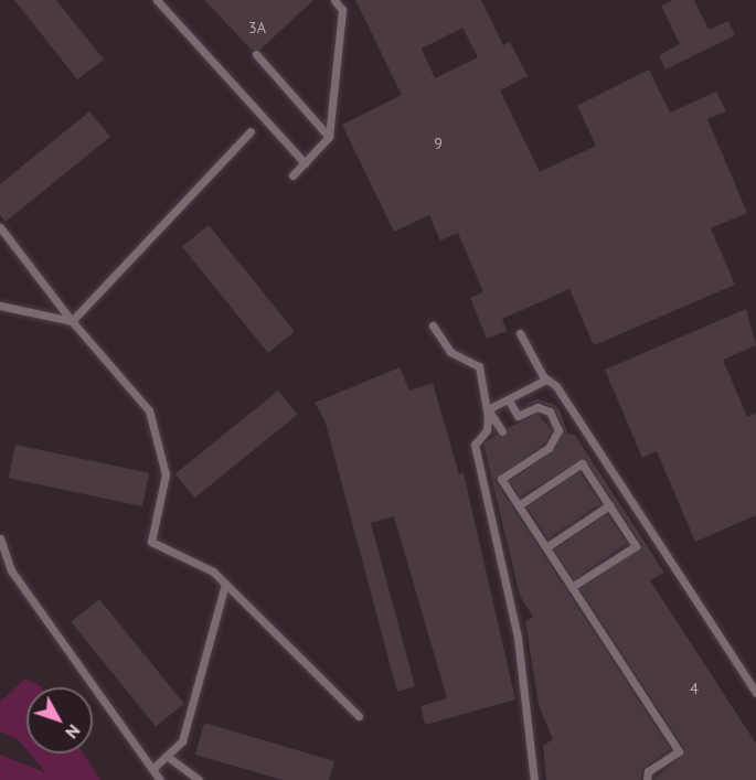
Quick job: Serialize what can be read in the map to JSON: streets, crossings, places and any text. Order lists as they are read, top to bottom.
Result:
{
  "house_numbers": ["3А", "9", "4"],
  "north": "bottom right"
}
